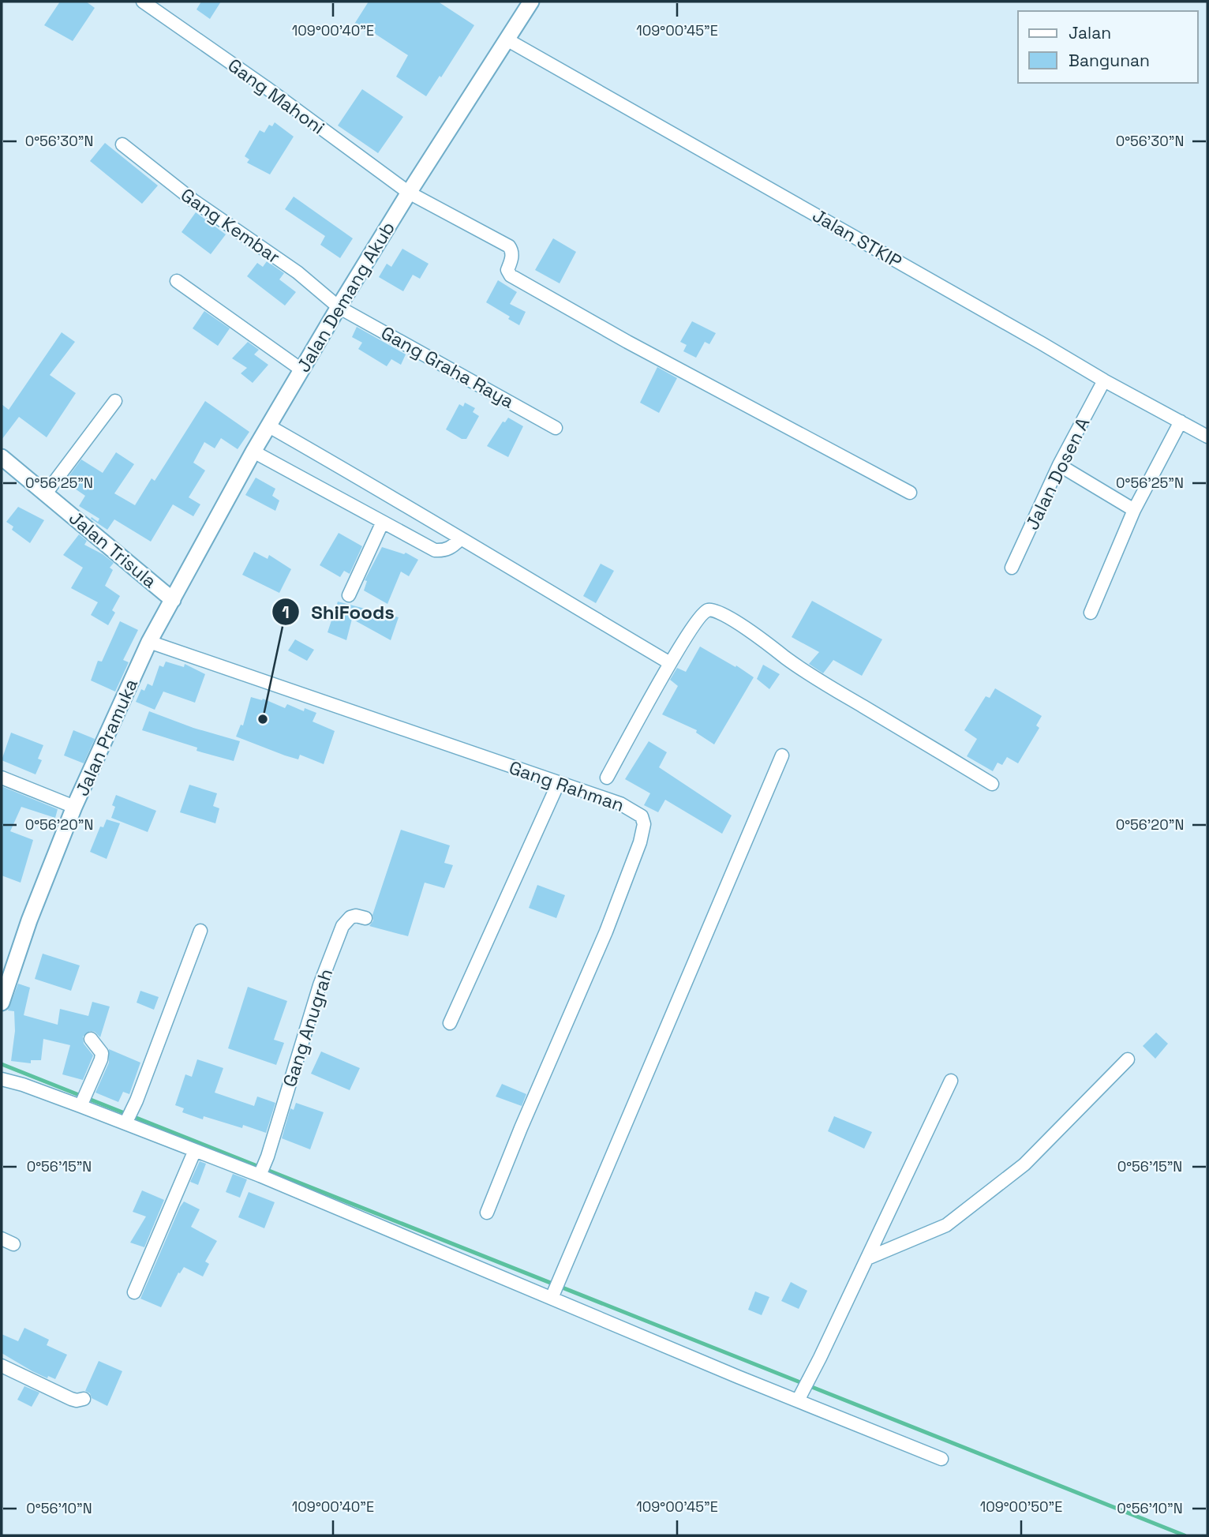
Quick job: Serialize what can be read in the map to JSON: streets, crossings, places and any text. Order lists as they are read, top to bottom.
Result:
{
  "streets": {
    "street": [
      "Gang Mahoni",
      "Gang Kembar",
      "Jalan STKIP",
      "Jalan Demang Akub",
      "Gang Graha Raya",
      "Jalan Dosen A",
      "Jalan Trisula",
      "Jalan Pramuka",
      "Gang Rahman",
      "Gang Anugrah"
    ]
  },
  "crossings": [
    ["Gang Mahoni", "Jalan Demang Akub"],
    ["Gang Kembar", "Jalan Demang Akub"],
    ["Gang Kembar", "Gang Graha Raya"],
    ["Jalan STKIP", "Jalan Demang Akub"],
    ["Jalan STKIP", "Jalan Dosen A"],
    ["Jalan Demang Akub", "Gang Graha Raya"],
    ["Jalan Demang Akub", "Jalan Trisula"],
    ["Jalan Demang Akub", "Jalan Pramuka"],
    ["Jalan Trisula", "Jalan Pramuka"],
    ["Jalan Pramuka", "Gang Rahman"]
  ],
  "places": ["ShiFoods"],
  "legend": ["Jalan", "Bangunan"],
  "coordinates": [
    "109°00'40\"E",
    "109°00'45\"E",
    "0°56'30\"N",
    "0°56'25\"N",
    "0°56'20\"N",
    "0°56'15\"N",
    "109°00'50\"E",
    "0°56'10\"N"
  ]
}
